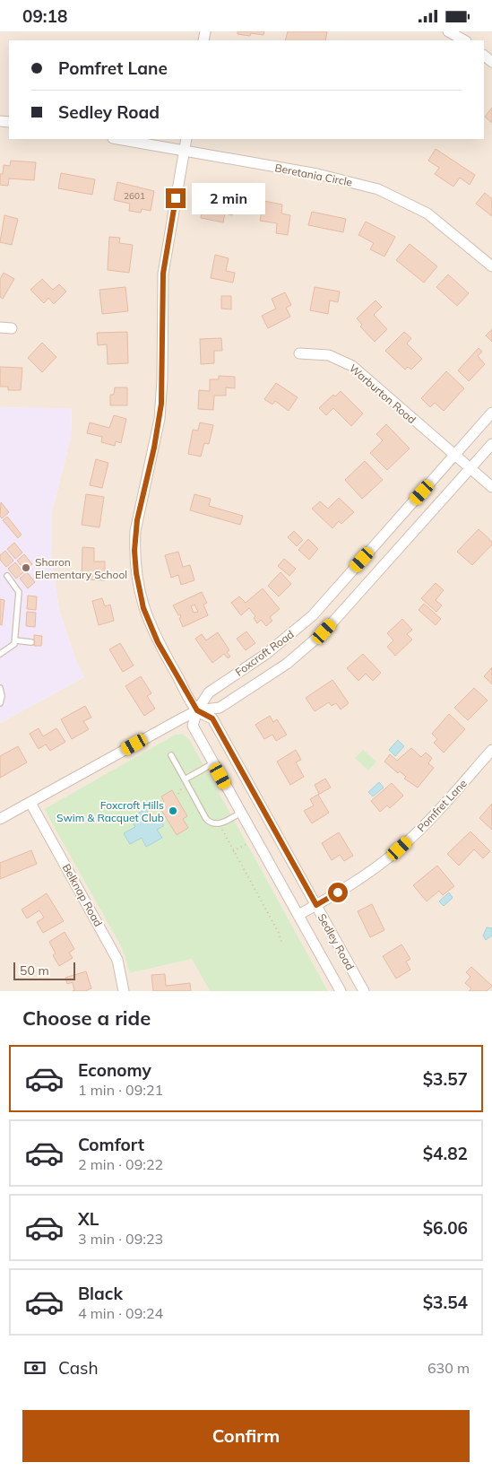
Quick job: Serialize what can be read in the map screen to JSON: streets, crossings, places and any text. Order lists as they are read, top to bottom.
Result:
{
  "streets": {
    "street": [
      "Beretania Circle",
      "Warburton Road",
      "Foxcroft Road",
      "Pomfret Lane",
      "Belknap Road",
      "Sedley Road"
    ]
  },
  "crossings": [
    ["Beretania Circle", "Sedley Road"],
    ["Warburton Road", "Foxcroft Road"],
    ["Foxcroft Road", "Belknap Road"],
    ["Foxcroft Road", "Sedley Road"],
    ["Pomfret Lane", "Sedley Road"]
  ],
  "places": ["Sharon Elementary School", "Foxcroft Hills Swim & Racquet Club"],
  "house_numbers": ["2601"],
  "scale_bar": "50 m",
  "page": {
    "status": "09:18",
    "banner": ["Pomfret Lane", "Sedley Road"],
    "bubble": "2 min",
    "scale": "50 m",
    "heading": "Choose a ride",
    "list": [
      {
        "name": "Economy",
        "note": "1 min · 09:21",
        "value": "$3.57"
      },
      {
        "name": "Comfort",
        "note": "2 min · 09:22",
        "value": "$4.82"
      },
      {
        "name": "XL",
        "note": "3 min · 09:23",
        "value": "$6.06"
      },
      {
        "name": "Black",
        "note": "4 min · 09:24",
        "value": "$3.54"
      }
    ],
    "pay": ["Cash", "630 m"],
    "buttons": "Confirm"
  }
}
